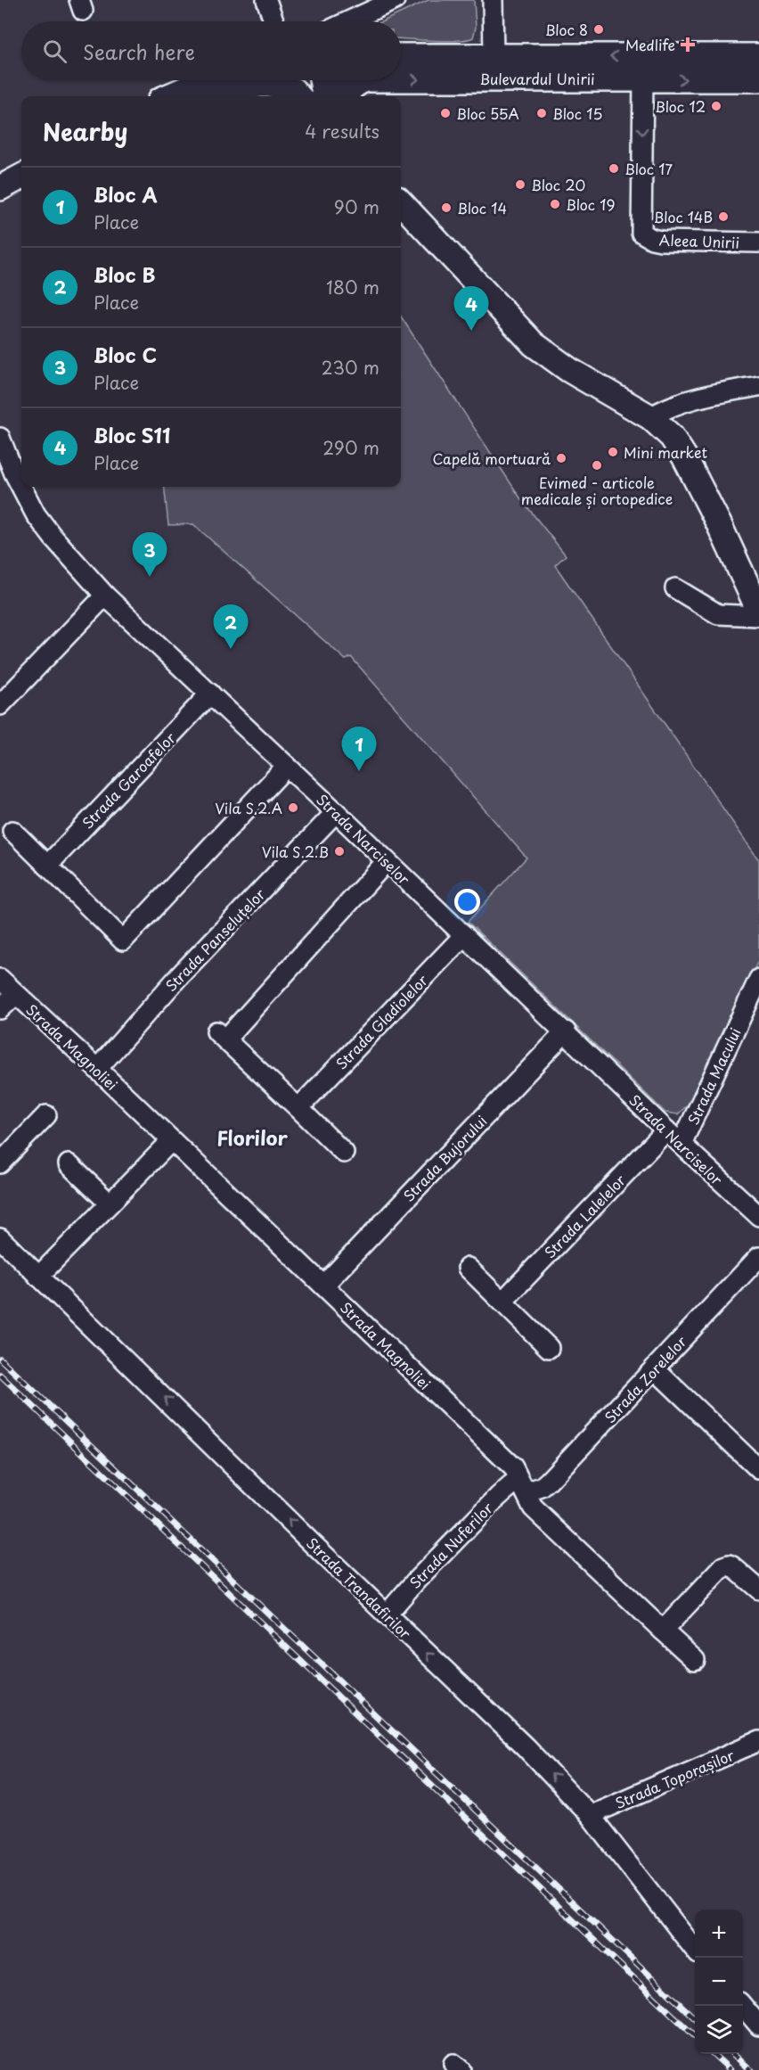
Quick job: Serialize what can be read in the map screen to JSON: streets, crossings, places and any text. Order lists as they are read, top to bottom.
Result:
{
  "streets": {
    "main road": ["Bulevardul Unirii"],
    "street": [
      "Aleea Unirii",
      "Strada Garoafelor",
      "Strada Narciselor",
      "Strada Panseluțelor",
      "Strada Gladiolelor",
      "Strada Magnoliei",
      "Strada Macului",
      "Strada Bujorului",
      "Strada Lalelelor",
      "Strada Zorelelor",
      "Strada Nuferilor",
      "Strada Trandafirilor",
      "Strada Toporașilor"
    ]
  },
  "crossings": [
    ["Bulevardul Unirii", "Aleea Unirii"],
    ["Strada Garoafelor", "Strada Narciselor"],
    ["Strada Narciselor", "Strada Panseluțelor"],
    ["Strada Narciselor", "Strada Gladiolelor"],
    ["Strada Narciselor", "Strada Macului"],
    ["Strada Narciselor", "Strada Bujorului"],
    ["Strada Narciselor", "Strada Lalelelor"],
    ["Strada Panseluțelor", "Strada Magnoliei"],
    ["Strada Magnoliei", "Strada Bujorului"],
    ["Strada Magnoliei", "Strada Zorelelor"],
    ["Strada Magnoliei", "Strada Nuferilor"],
    ["Strada Zorelelor", "Strada Nuferilor"],
    ["Strada Nuferilor", "Strada Trandafirilor"],
    ["Strada Trandafirilor", "Strada Toporașilor"]
  ],
  "one_way": ["Strada Trandafirilor"],
  "districts": ["Florilor"],
  "places": {
    "other": [
      "Bloc 8",
      "Bloc 12",
      "Bloc 55A",
      "Bloc 15",
      "Bloc 17",
      "Bloc 20",
      "Bloc 19",
      "Bloc 14",
      "Bloc 14B",
      "Mini market",
      "Capelă mortuară",
      "Evimed - articole medicale și ortopedice",
      "Vila S.2.A",
      "Vila S.2.B"
    ],
    "health": ["Medlife"]
  },
  "page": {
    "search": "Search here",
    "heading": ["Nearby", "4 results"],
    "list": [
      {
        "mark": "1",
        "name": "Bloc A",
        "note": "Place",
        "value": "90 m"
      },
      {
        "mark": "2",
        "name": "Bloc B",
        "note": "Place",
        "value": "180 m"
      },
      {
        "mark": "3",
        "name": "Bloc C",
        "note": "Place",
        "value": "230 m"
      },
      {
        "mark": "4",
        "name": "Bloc S11",
        "note": "Place",
        "value": "290 m"
      }
    ],
    "pins": [
      "4",
      "3",
      "2",
      "1"
    ],
    "map_buttons": ["+", "−"]
  }
}
